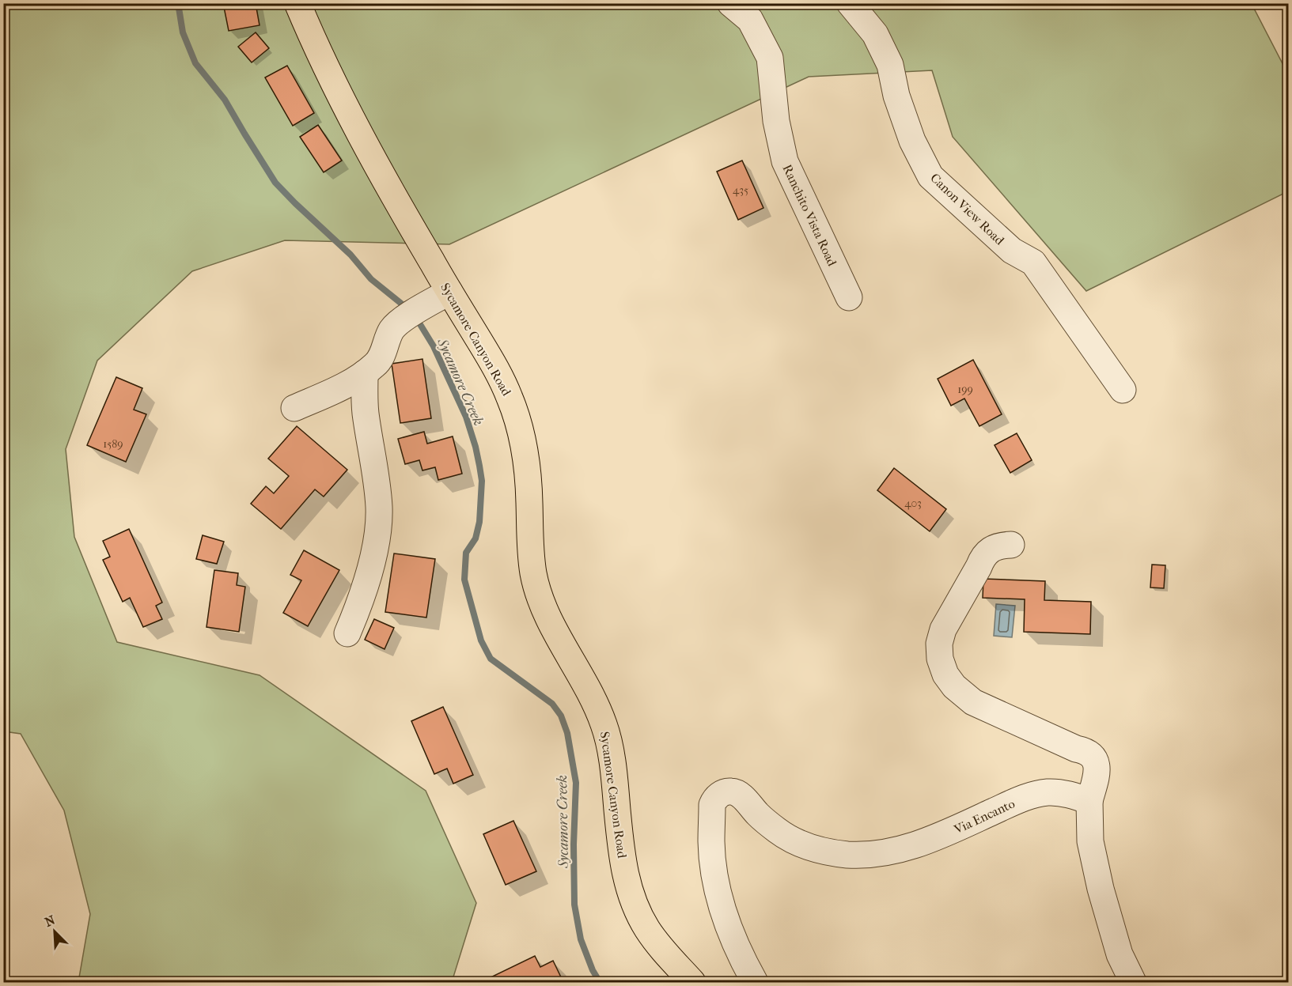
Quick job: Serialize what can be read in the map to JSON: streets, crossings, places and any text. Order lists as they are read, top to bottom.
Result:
{
  "streets": {
    "main road": ["Sycamore Canyon Road"],
    "street": ["Canon View Road", "Ranchito Vista Road", "Via Encanto"]
  },
  "water": ["Sycamore Creek"],
  "house_numbers": [
    "435",
    "199",
    "1589",
    "403"
  ],
  "north": "top left"
}
